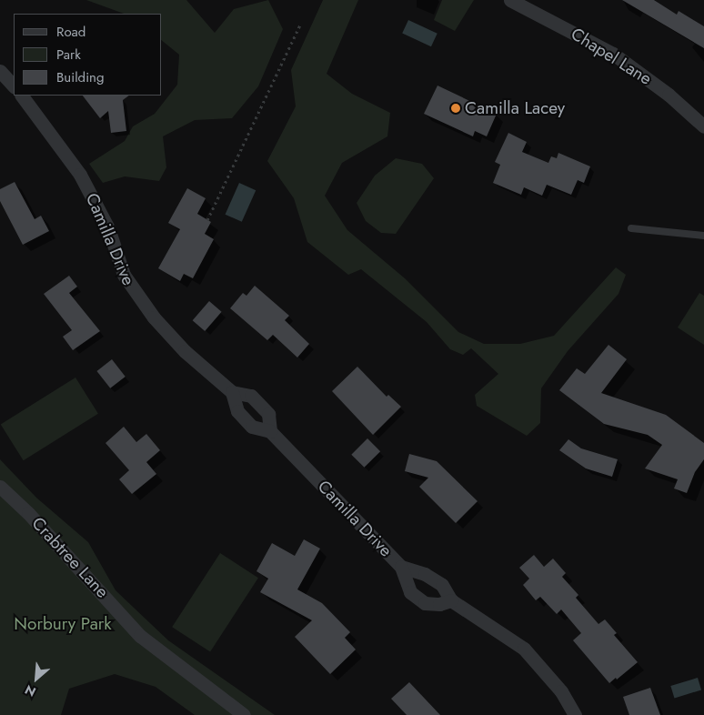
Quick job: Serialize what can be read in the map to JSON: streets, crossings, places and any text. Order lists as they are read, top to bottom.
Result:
{
  "streets": {
    "street": ["Chapel Lane", "Camilla Drive", "Crabtree Lane"]
  },
  "parks": ["Norbury Park"],
  "places": ["Camilla Lacey"],
  "legend": ["Road", "Park", "Building"],
  "north": "bottom left"
}
